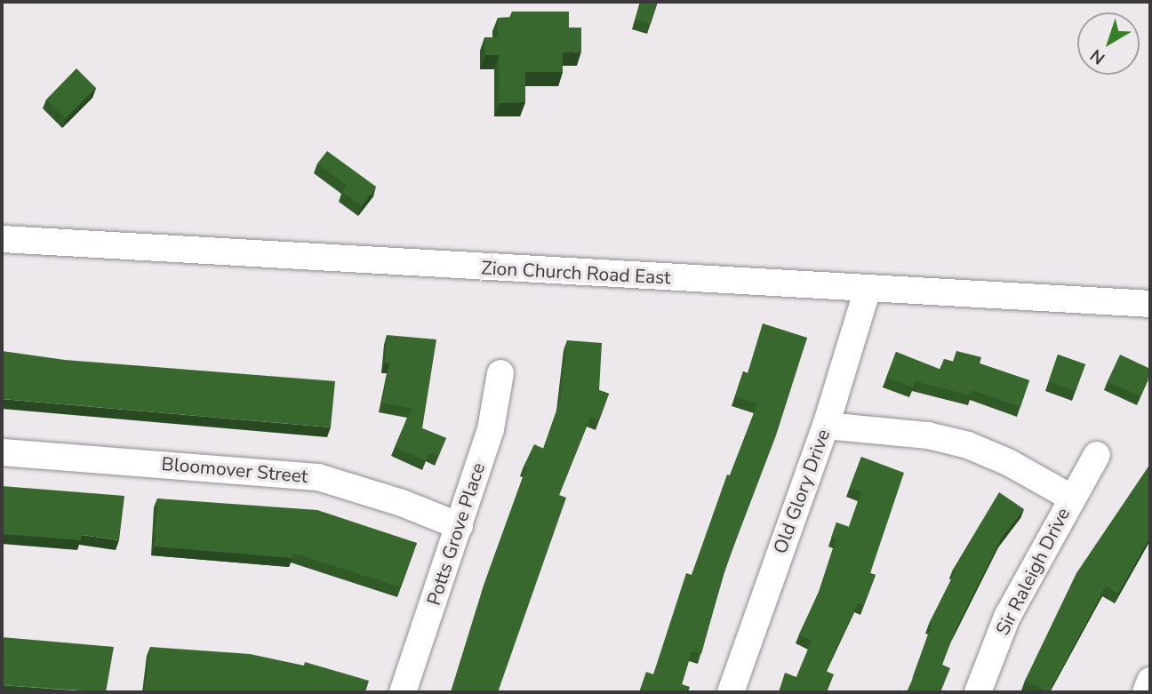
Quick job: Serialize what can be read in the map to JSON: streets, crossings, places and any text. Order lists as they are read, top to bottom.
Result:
{
  "streets": {
    "street": [
      "Zion Church Road East",
      "Bloomover Street",
      "Old Glory Drive",
      "Potts Grove Place",
      "Sir Raleigh Drive"
    ]
  },
  "crossings": [
    ["Zion Church Road East", "Old Glory Drive"],
    ["Bloomover Street", "Potts Grove Place"]
  ],
  "north": "bottom left"
}
